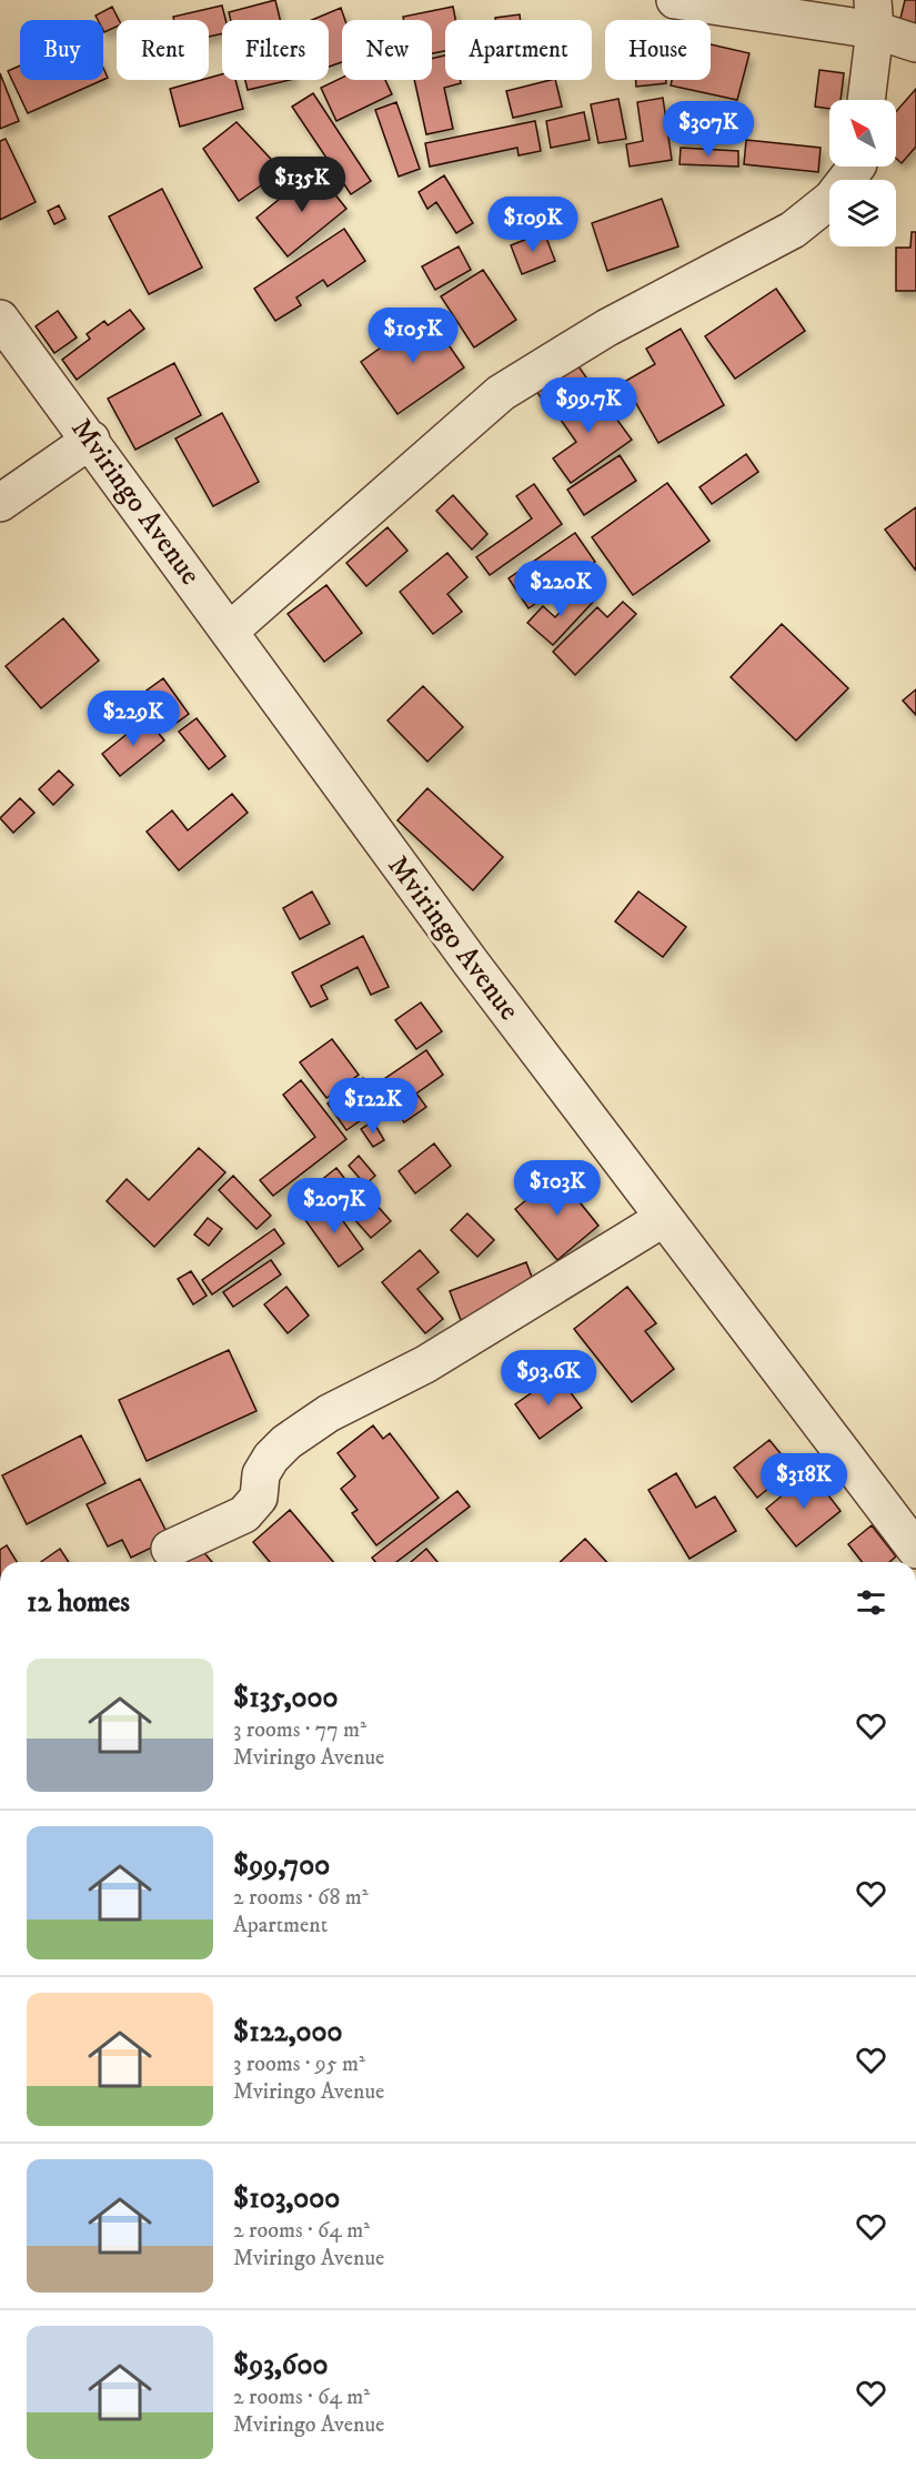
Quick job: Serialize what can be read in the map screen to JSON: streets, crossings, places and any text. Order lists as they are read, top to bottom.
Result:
{
  "streets": {
    "street": ["Mviringo Avenue"]
  },
  "north": "top left",
  "page": {
    "chip": [
      "Buy",
      "Rent",
      "Filters",
      "New",
      "Apartment",
      "House"
    ],
    "price": [
      "$307K",
      "$135K",
      "$109K",
      "$105K",
      "$99.7K",
      "$220K",
      "$229K",
      "$122K",
      "$103K",
      "$207K",
      "$93.6K",
      "$318K"
    ],
    "heading": "12 homes",
    "list": [
      {
        "name": "$135,000",
        "note": "3 rooms · 77 m² · Mviringo Avenue"
      },
      {
        "name": "$99,700",
        "note": "2 rooms · 68 m² · Apartment"
      },
      {
        "name": "$122,000",
        "note": "3 rooms · 95 m² · Mviringo Avenue"
      },
      {
        "name": "$103,000",
        "note": "2 rooms · 64 m² · Mviringo Avenue"
      },
      {
        "name": "$93,600",
        "note": "2 rooms · 64 m² · Mviringo Avenue"
      }
    ]
  }
}
